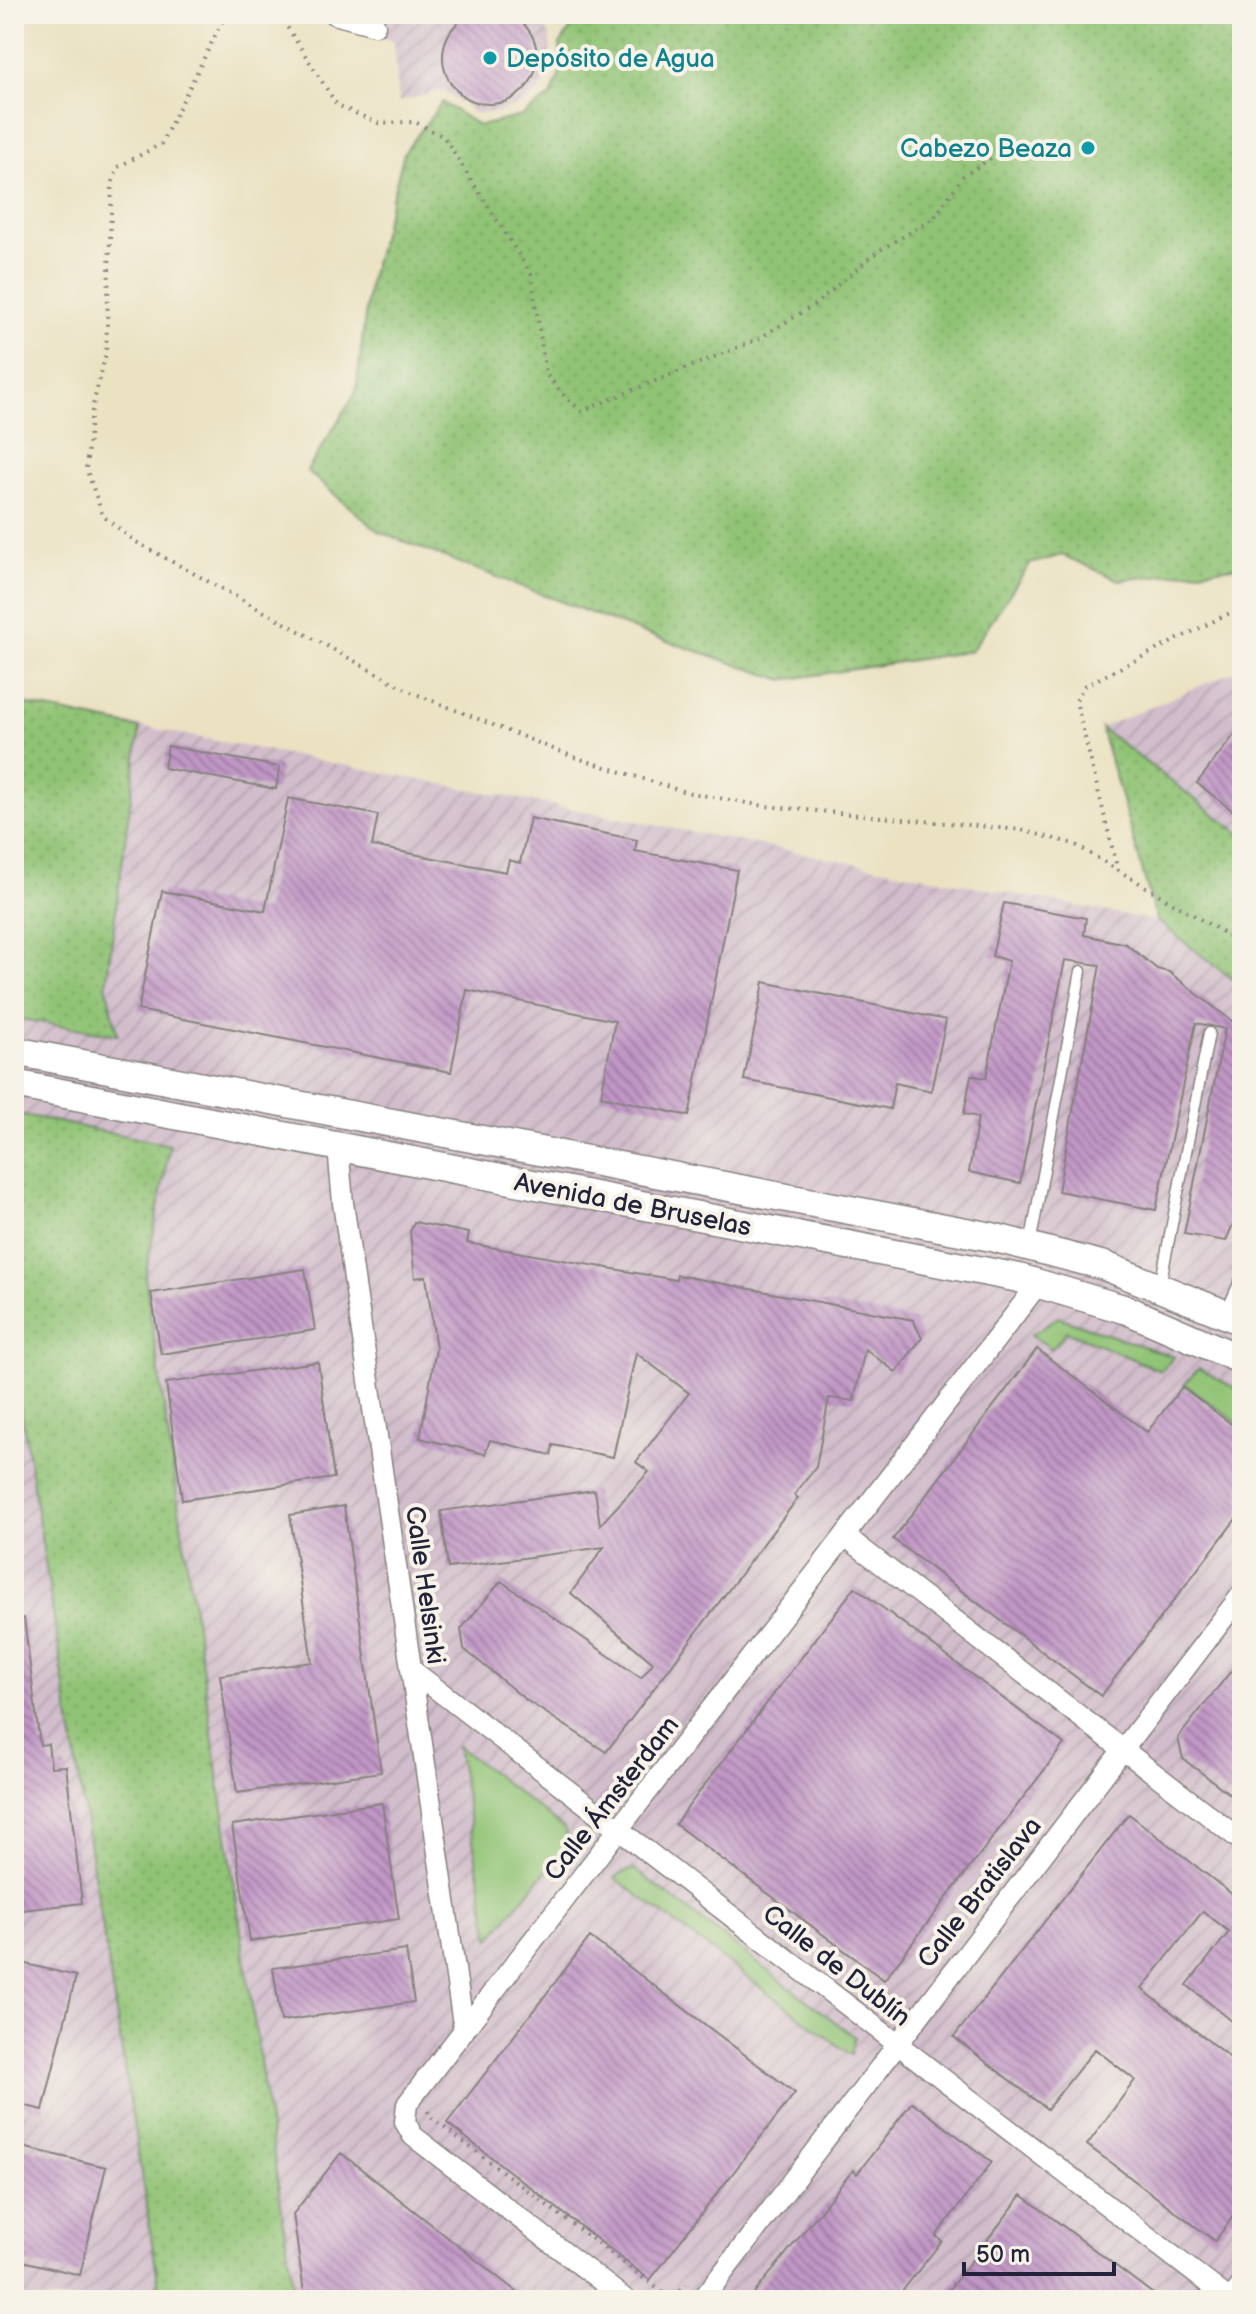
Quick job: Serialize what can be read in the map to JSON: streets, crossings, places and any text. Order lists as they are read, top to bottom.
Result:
{
  "streets": {
    "main road": ["Avenida de Bruselas"],
    "street": [
      "Calle Helsinki",
      "Calle Ámsterdam",
      "Calle Bratislava",
      "Calle de Dublín"
    ]
  },
  "crossings": [
    ["Avenida de Bruselas", "Calle Helsinki"],
    ["Avenida de Bruselas", "Calle Ámsterdam"],
    ["Calle Helsinki", "Calle Ámsterdam"],
    ["Calle Helsinki", "Calle de Dublín"],
    ["Calle Ámsterdam", "Calle de Dublín"],
    ["Calle Bratislava", "Calle de Dublín"]
  ],
  "places": ["Depósito de Agua", "Cabezo Beaza"],
  "scale_bar": "50 m"
}
